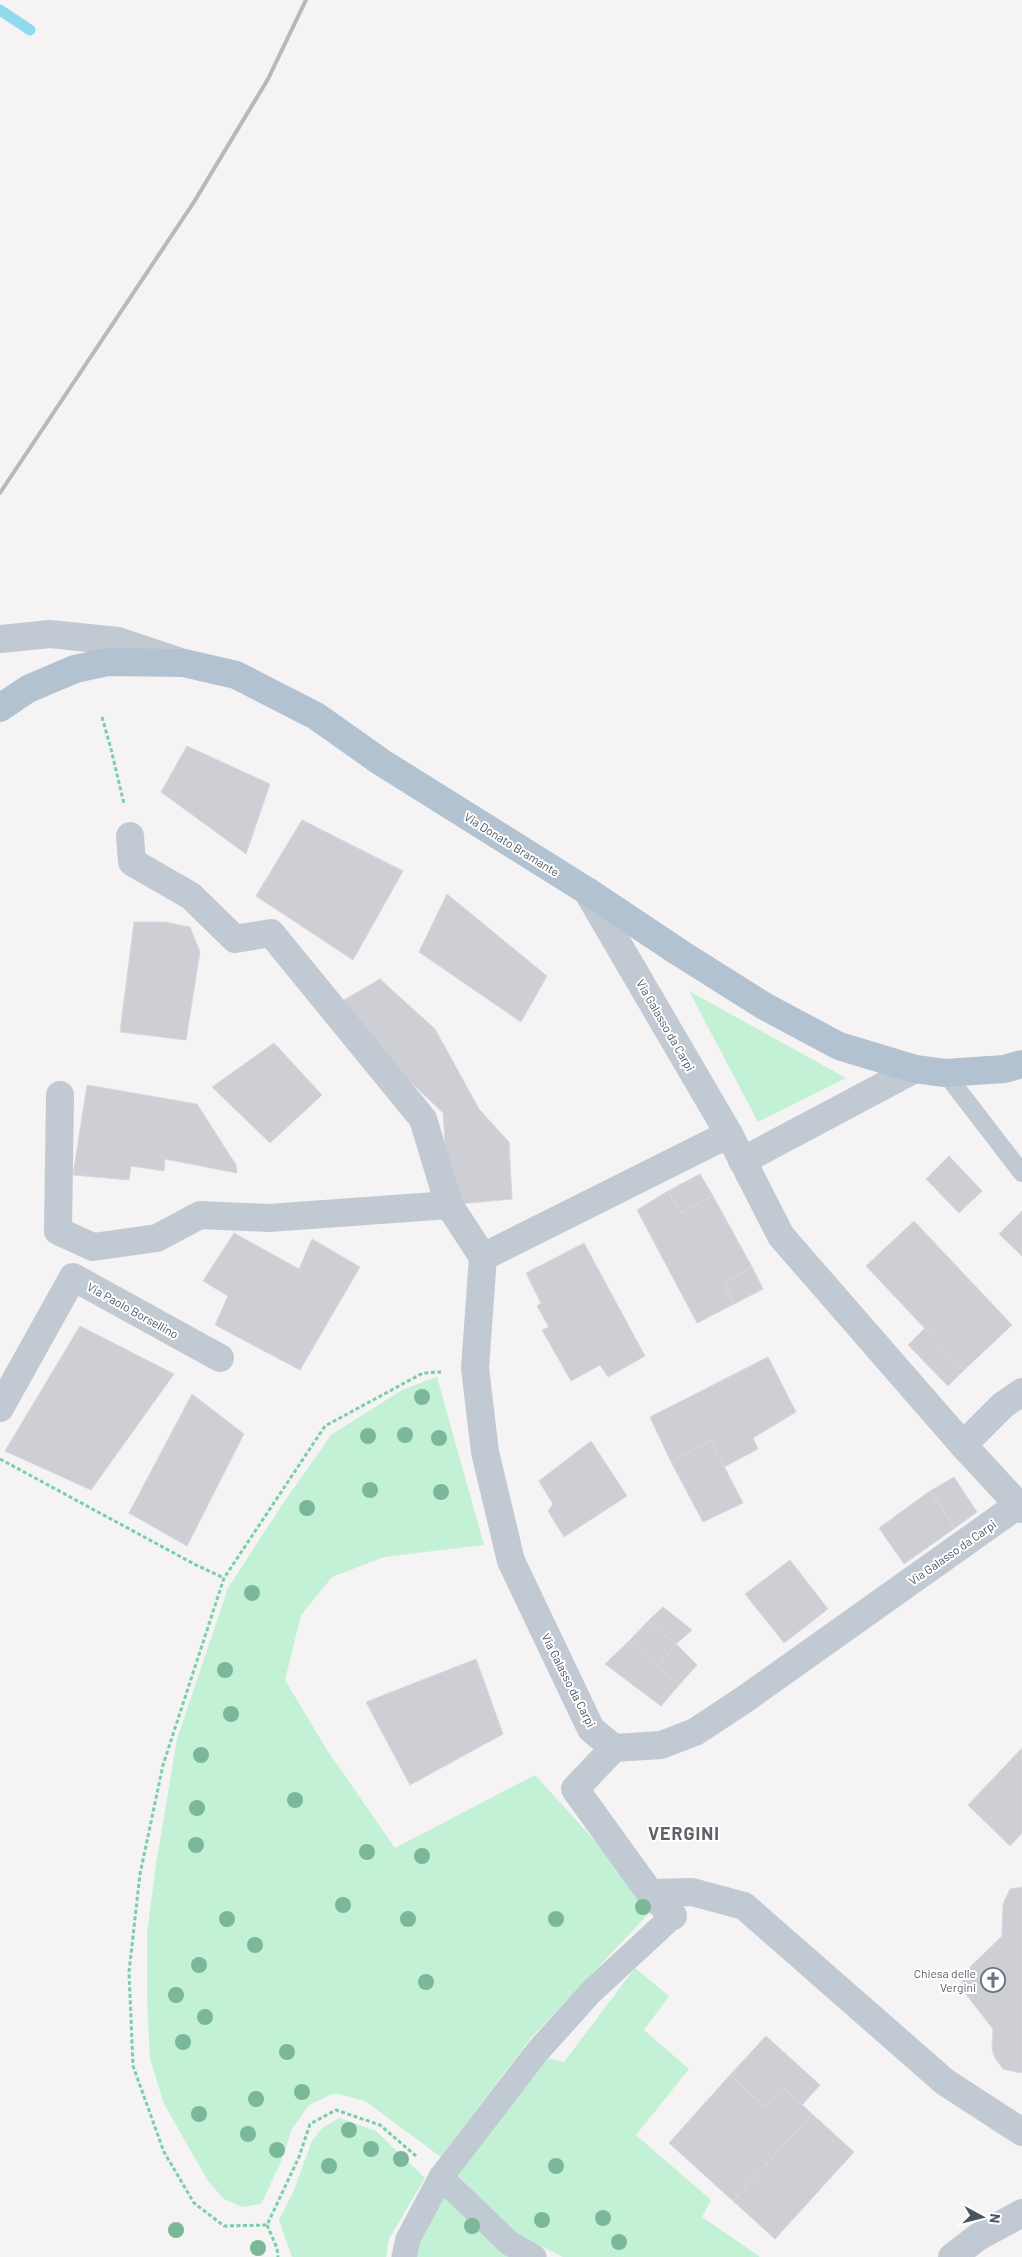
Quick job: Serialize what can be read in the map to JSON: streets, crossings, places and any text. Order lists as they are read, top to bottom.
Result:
{
  "streets": {
    "main road": ["Via Donato Bramante"],
    "street": ["Via Galasso da Carpi", "Via Paolo Borsellino"]
  },
  "crossings": [
    ["Via Donato Bramante", "Via Galasso da Carpi"]
  ],
  "districts": ["VERGINI"],
  "places": {
    "church": ["Chiesa delle Vergini"]
  },
  "north": "right"
}
